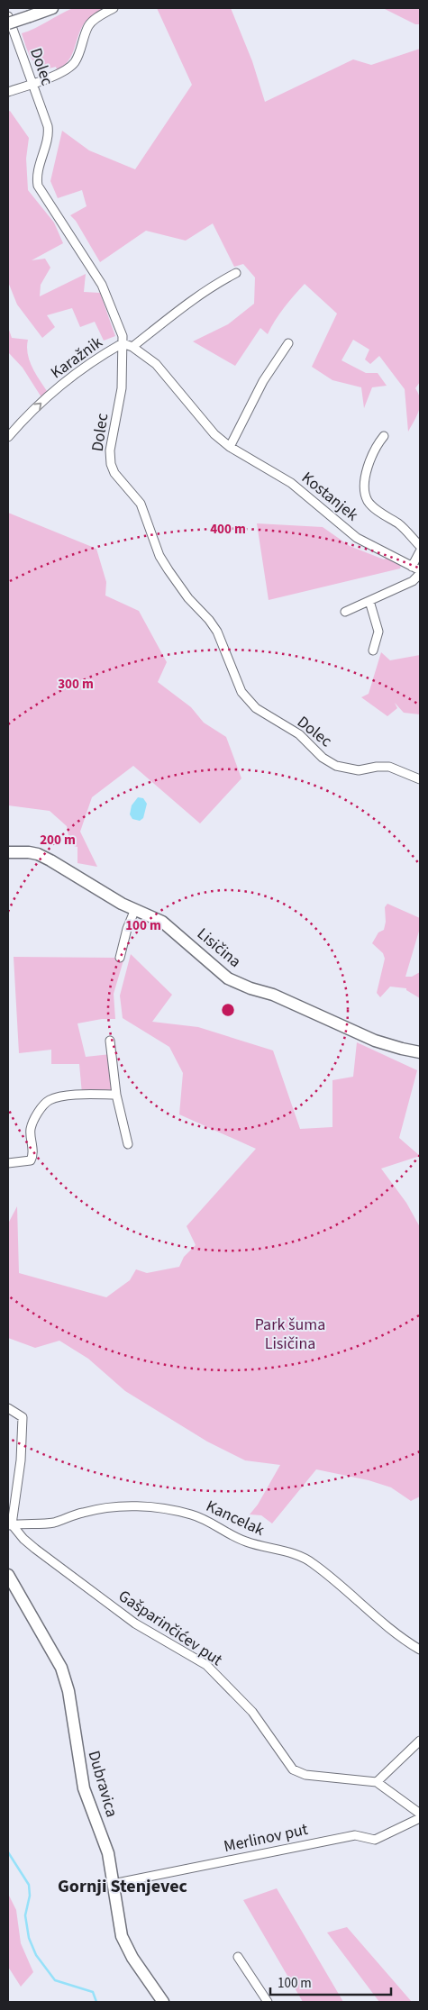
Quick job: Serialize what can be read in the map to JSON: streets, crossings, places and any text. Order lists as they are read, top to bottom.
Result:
{
  "streets": {
    "street": [
      "Dolec",
      "Karažnik",
      "Kostanjek",
      "Lisičina",
      "Kancelak",
      "Gašparinčićev put",
      "Dubravica",
      "Merlinov put"
    ]
  },
  "crossings": [
    ["Dolec", "Karažnik"],
    ["Karažnik", "Kostanjek"],
    ["Kancelak", "Gašparinčićev put"],
    ["Dubravica", "Merlinov put"]
  ],
  "one_way": ["Karažnik"],
  "districts": ["Gornji Stenjevec"],
  "parks": ["Park šuma Lisičina"],
  "scale_bar": "100 m",
  "rings": [
    "400 m",
    "300 m",
    "200 m",
    "100 m"
  ]
}
